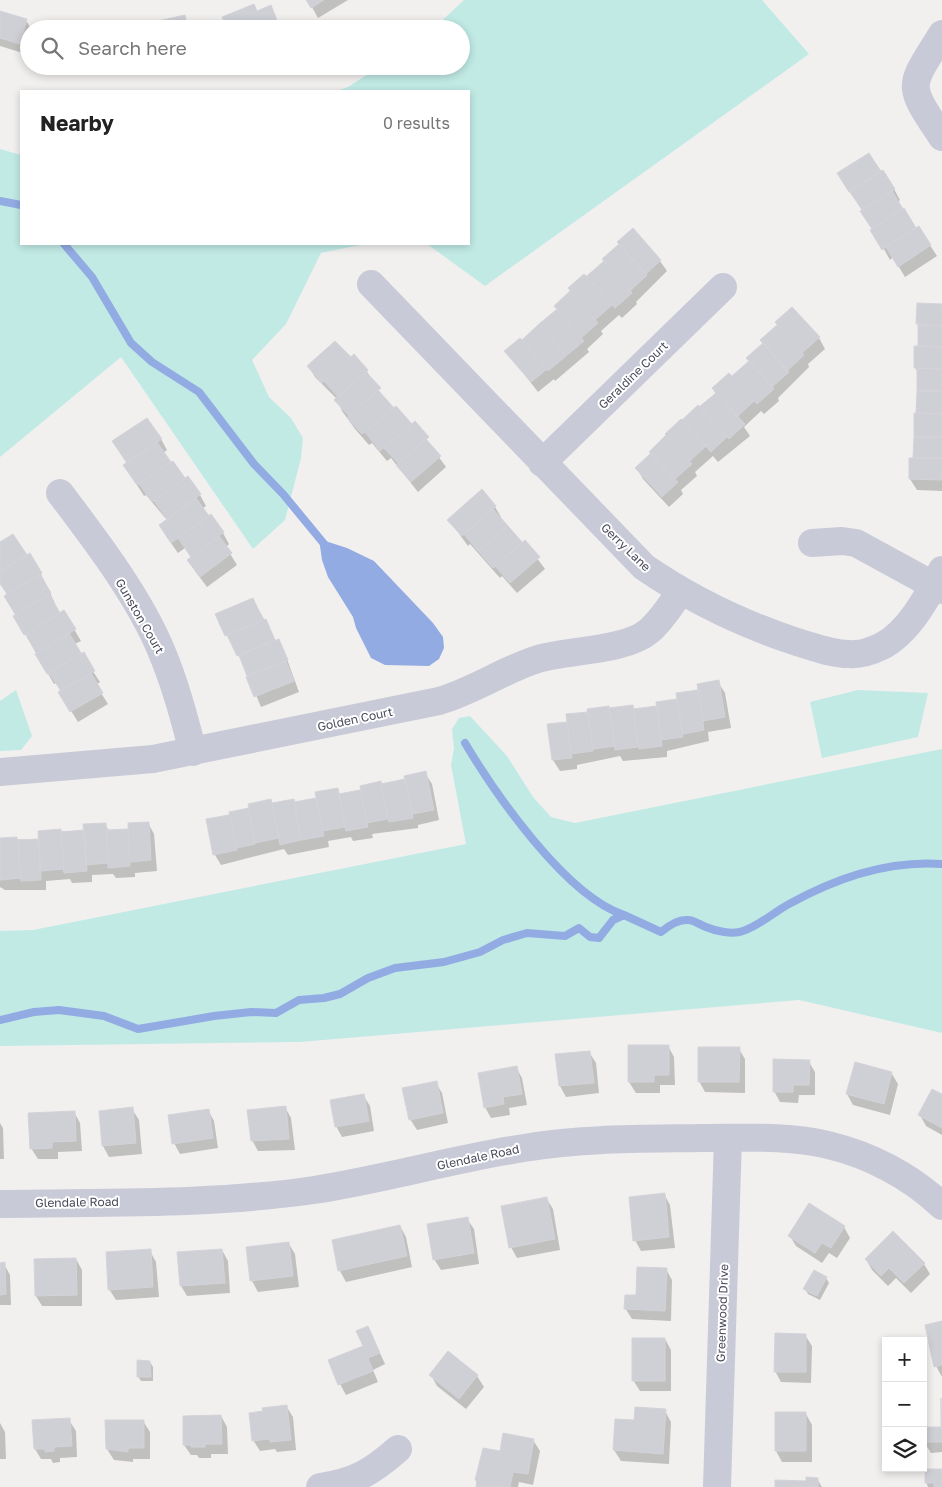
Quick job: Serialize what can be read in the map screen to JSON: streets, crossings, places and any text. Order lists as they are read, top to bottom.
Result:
{
  "streets": {
    "street": [
      "Geraldine Court",
      "Gerry Lane",
      "Gunston Court",
      "Golden Court",
      "Glendale Road",
      "Greenwood Drive"
    ]
  },
  "crossings": [
    ["Geraldine Court", "Gerry Lane"],
    ["Gerry Lane", "Golden Court"],
    ["Gunston Court", "Golden Court"],
    ["Glendale Road", "Greenwood Drive"]
  ],
  "page": {
    "search": "Search here",
    "heading": ["Nearby", "0 results"],
    "map_buttons": ["+", "−"]
  }
}
